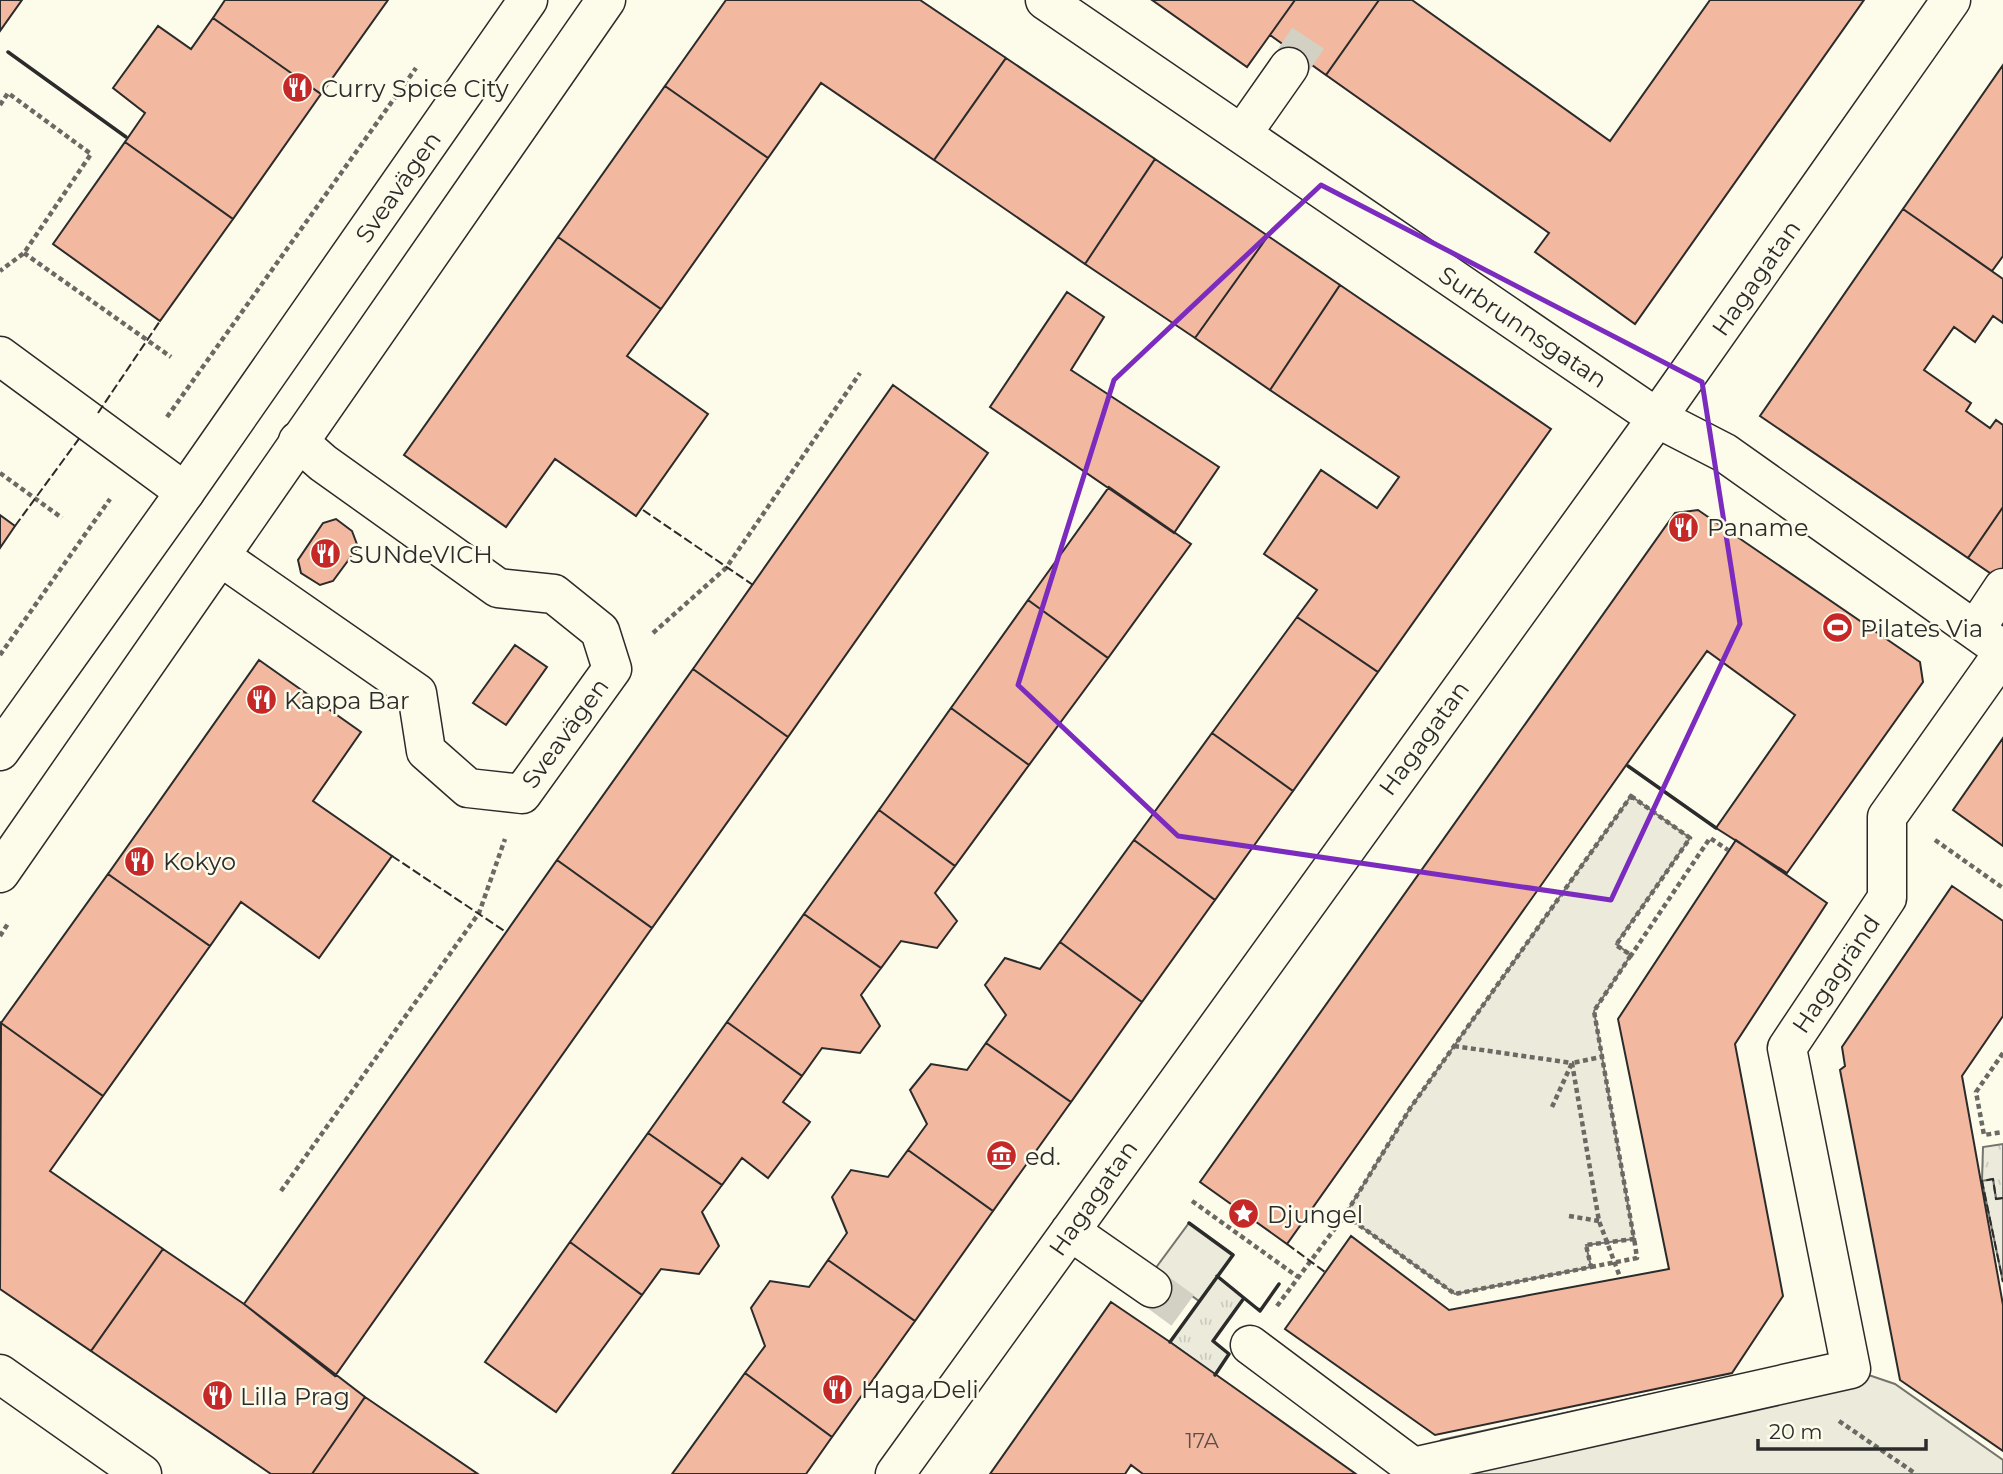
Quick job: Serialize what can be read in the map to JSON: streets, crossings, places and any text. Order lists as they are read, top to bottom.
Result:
{
  "streets": {
    "street": [
      "Sveavägen",
      "Hagagatan",
      "Surbrunnsgatan",
      "Hagagränd"
    ]
  },
  "crossings": [
    ["Hagagatan", "Surbrunnsgatan"],
    ["Surbrunnsgatan", "Hagagränd"]
  ],
  "places": {
    "restaurant": [
      "Curry Spice City",
      "Paname",
      "SUNdeVICH",
      "Kappa Bar",
      "Kokyo",
      "Haga Deli",
      "Lilla Prag"
    ],
    "sports": ["Pilates Via"],
    "museum": ["ed."],
    "place": ["Djungel"]
  },
  "house_numbers": ["17A"],
  "scale_bar": "20 m"
}
